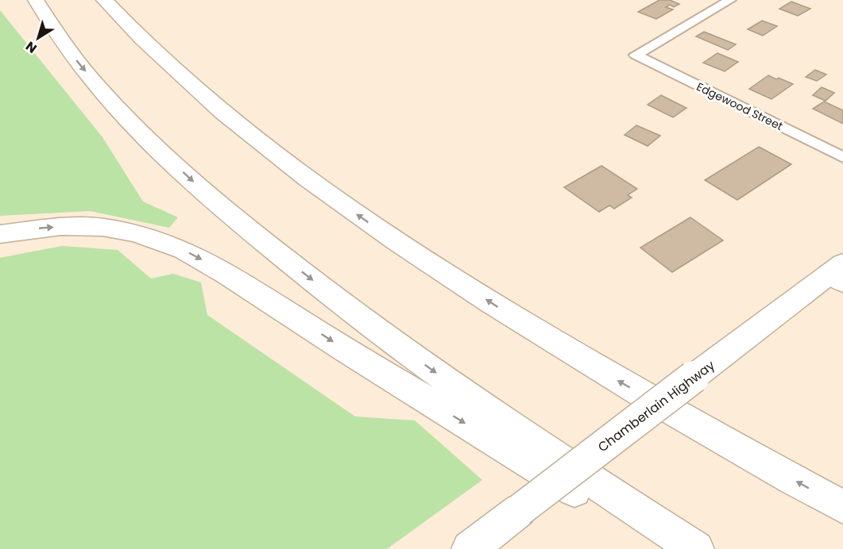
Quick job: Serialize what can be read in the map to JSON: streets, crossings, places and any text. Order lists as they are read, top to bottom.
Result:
{
  "streets": {
    "main road": ["Chamberlain Highway"],
    "street": ["Edgewood Street"]
  },
  "north": "bottom left"
}
